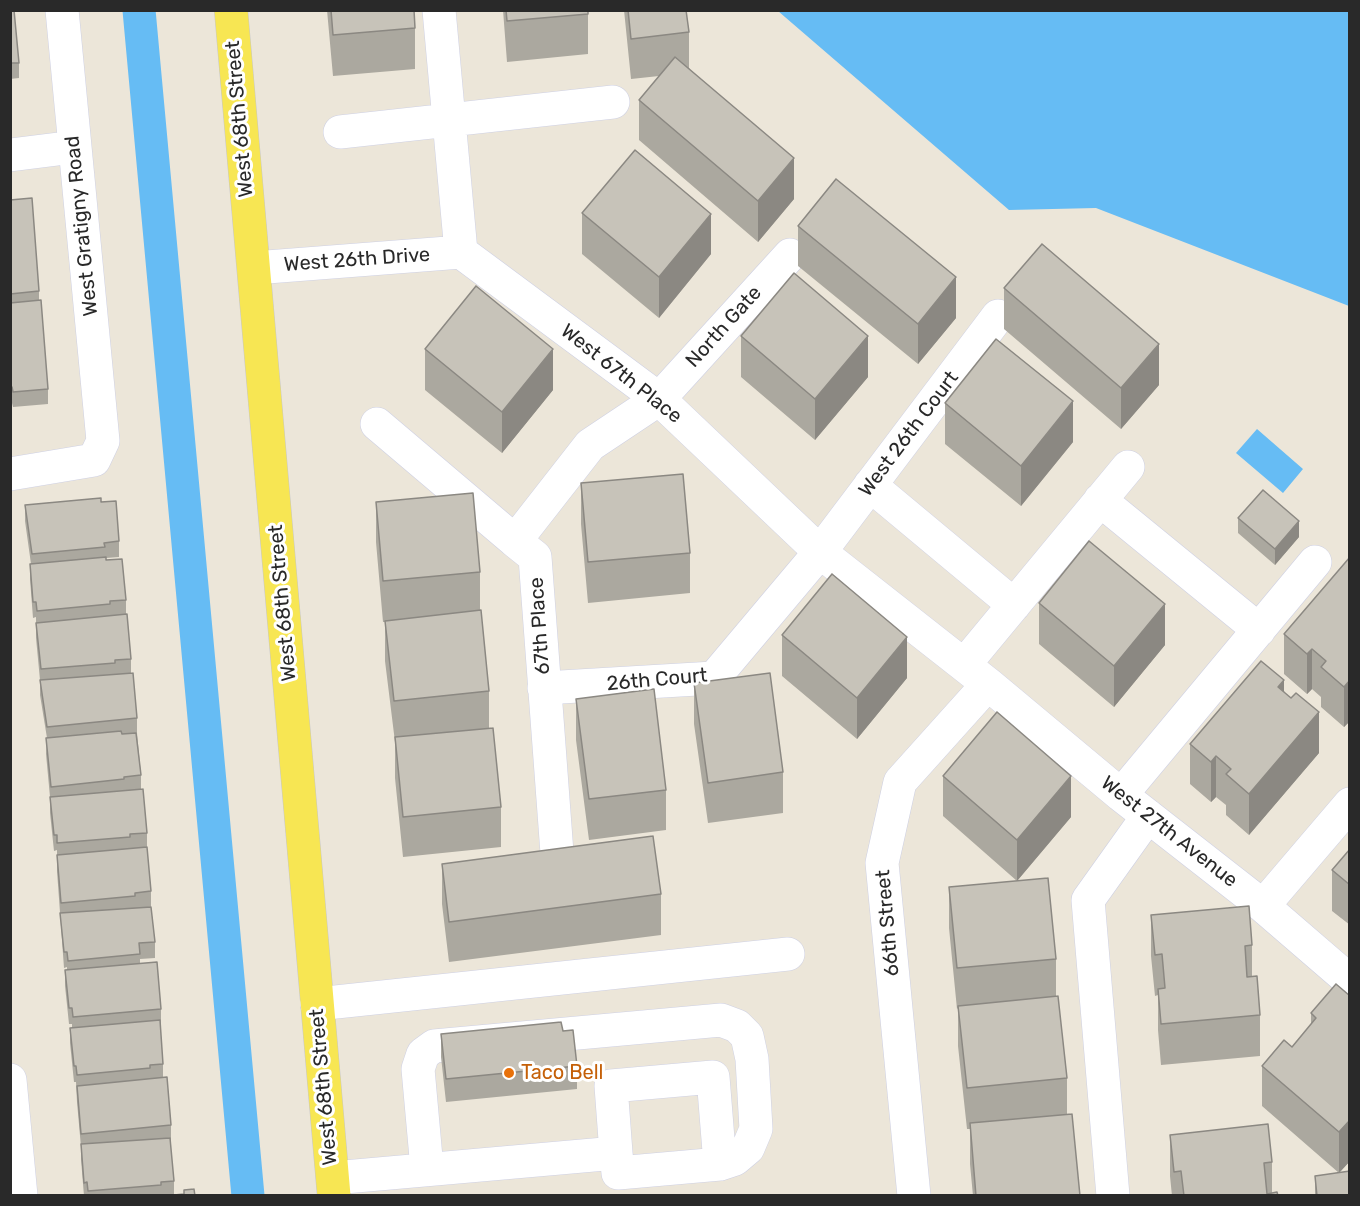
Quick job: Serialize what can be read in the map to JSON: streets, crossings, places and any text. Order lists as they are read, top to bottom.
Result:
{
  "streets": {
    "main road": ["West 68th Street"],
    "street": [
      "West Gratigny Road",
      "West 26th Drive",
      "North Gate",
      "West 67th Place",
      "West 26th Court",
      "67th Place",
      "26th Court",
      "West 27th Avenue",
      "66th Street"
    ]
  },
  "crossings": [
    ["West 68th Street", "West 26th Drive"],
    ["West 26th Drive", "West 67th Place"],
    ["North Gate", "West 67th Place"],
    ["West 67th Place", "West 26th Court"],
    ["West 67th Place", "26th Court"],
    ["West 67th Place", "West 27th Avenue"],
    ["West 67th Place", "66th Street"],
    ["West 26th Court", "26th Court"],
    ["67th Place", "26th Court"],
    ["West 27th Avenue", "66th Street"]
  ],
  "places": ["Taco Bell"]
}
